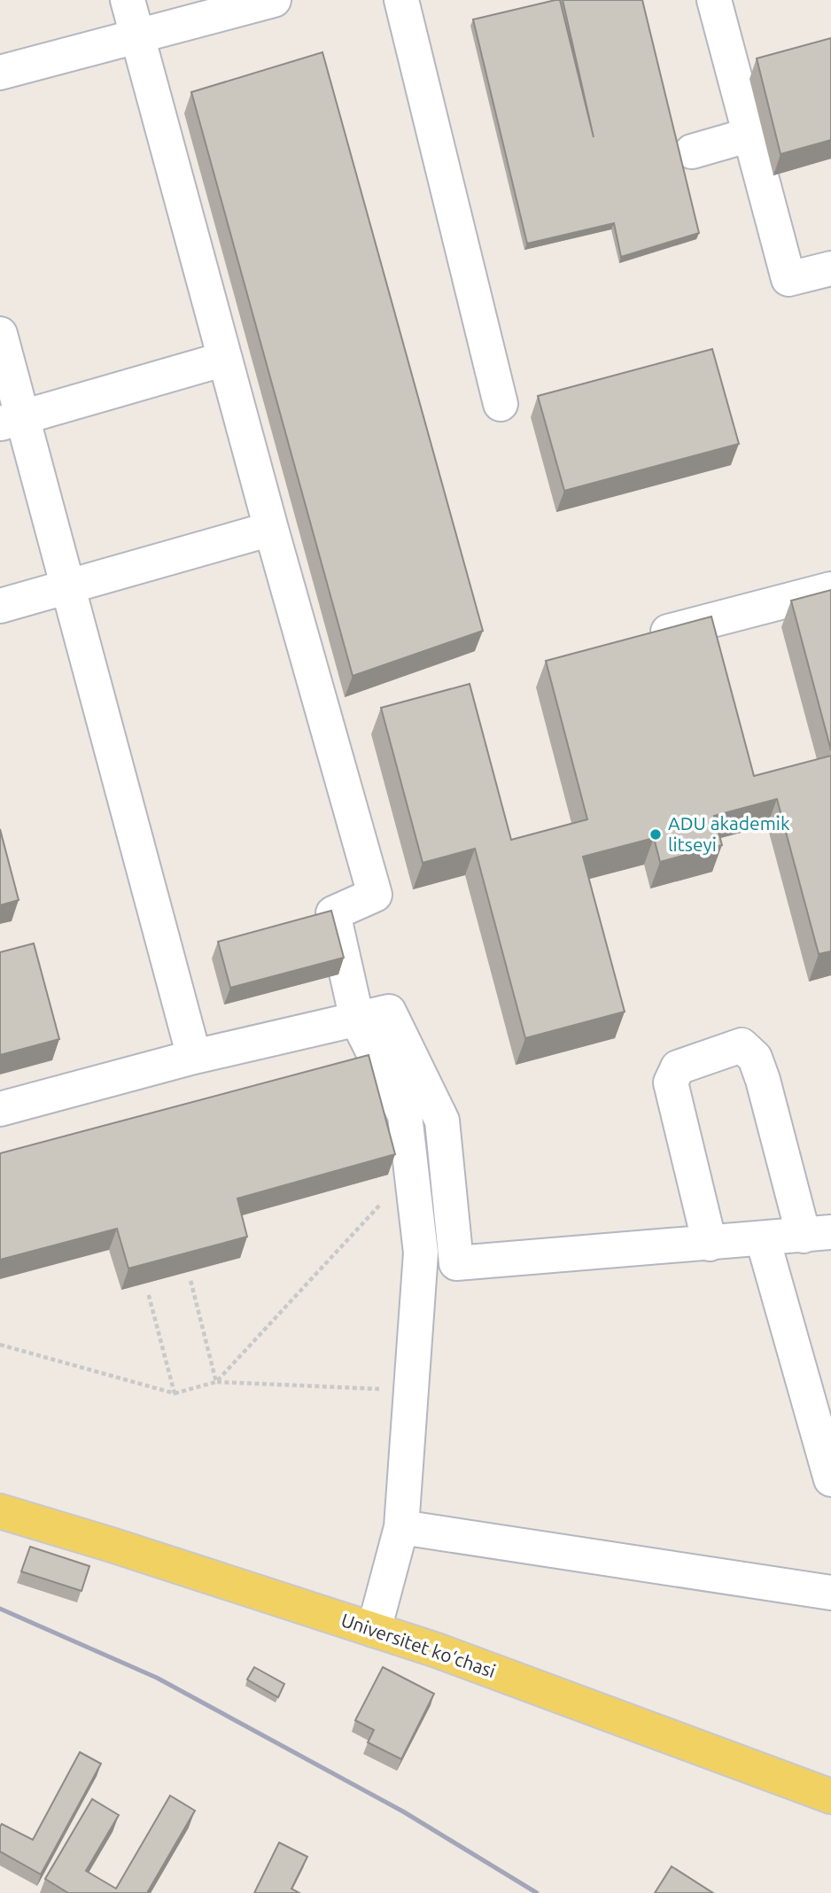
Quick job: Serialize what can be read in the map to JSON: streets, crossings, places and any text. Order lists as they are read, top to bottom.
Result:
{
  "streets": {
    "main road": ["Universitet kо‘chasi"]
  },
  "places": ["ADU akademik litseyi"]
}
